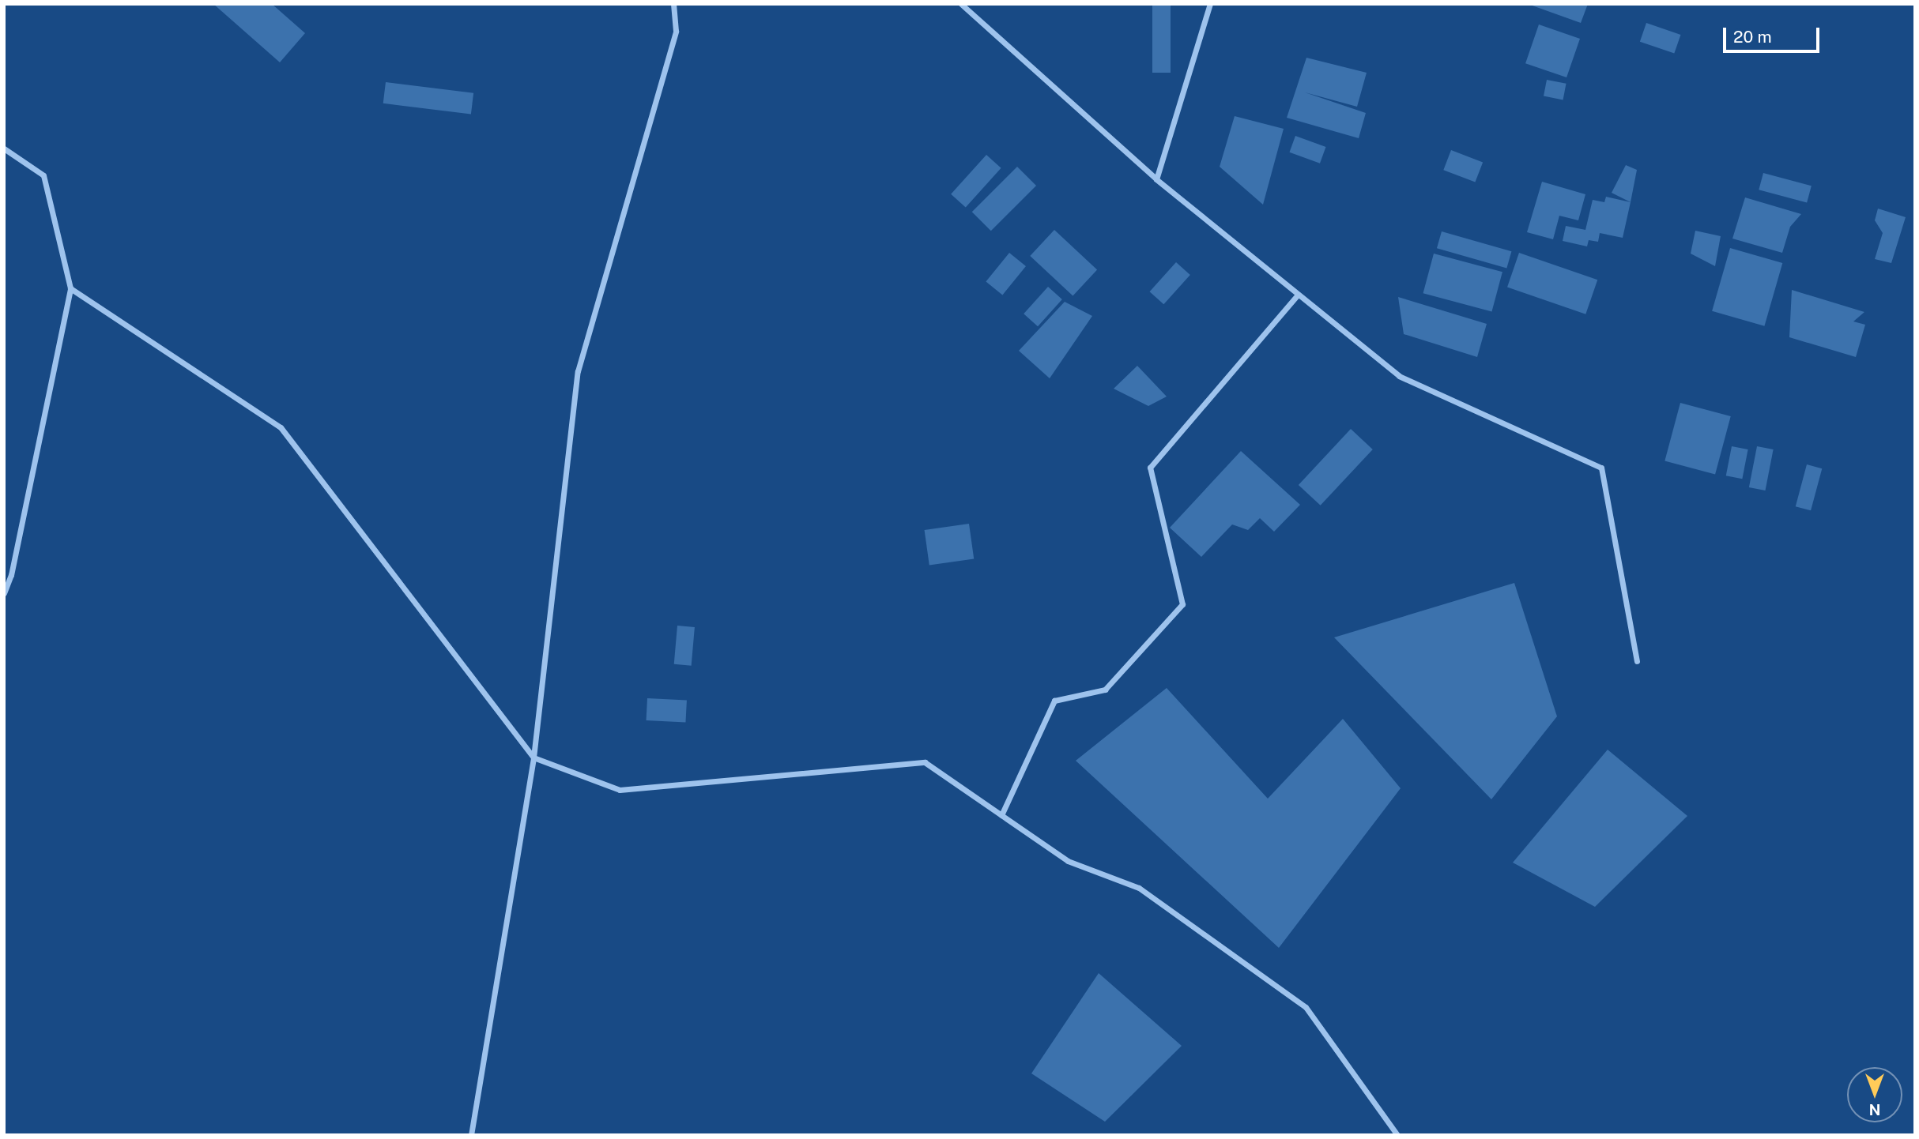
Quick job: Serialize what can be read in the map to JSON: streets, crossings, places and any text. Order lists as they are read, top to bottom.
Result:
{
  "scale_bar": "20 m",
  "north": "bottom"
}
